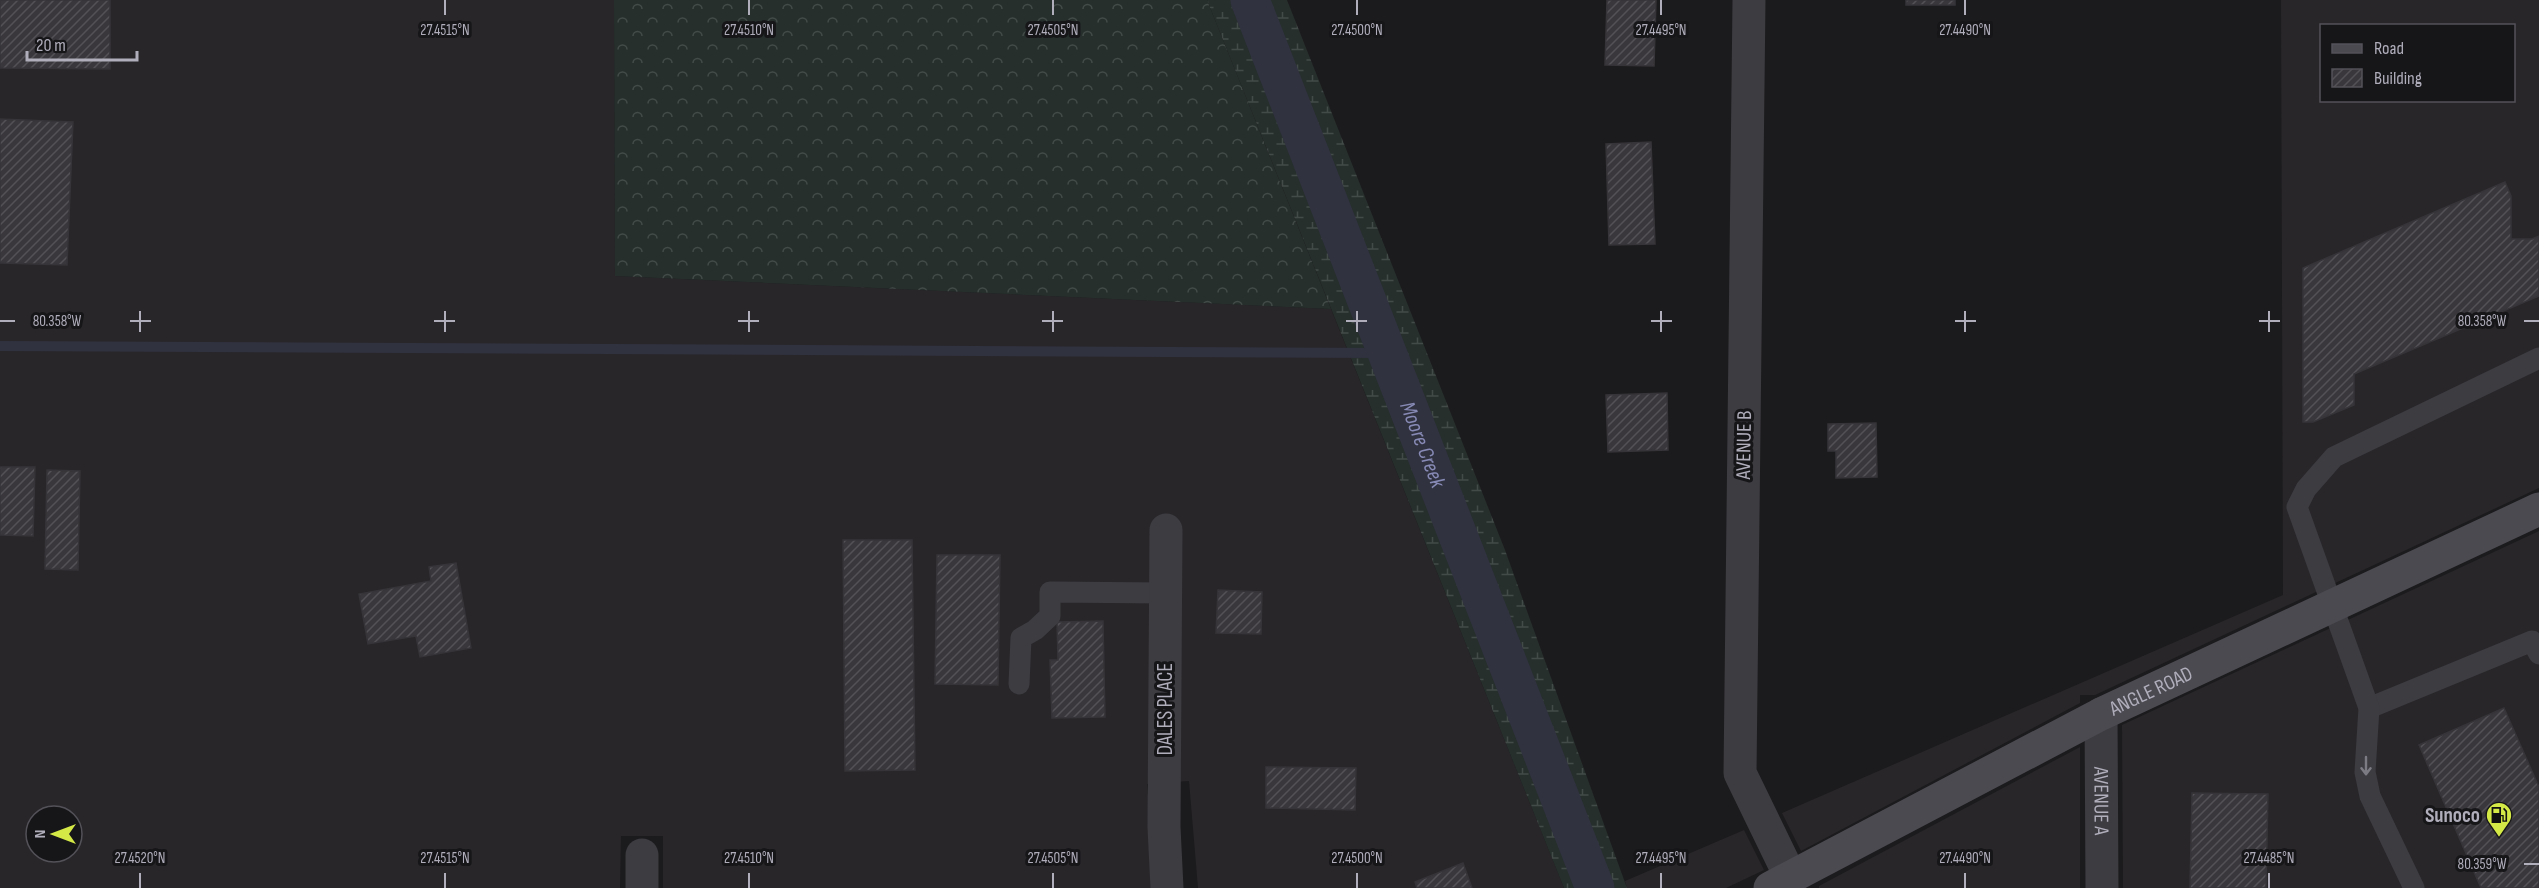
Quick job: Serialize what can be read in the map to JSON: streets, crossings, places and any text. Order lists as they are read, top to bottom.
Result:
{
  "streets": {
    "main road": ["ANGLE ROAD"],
    "street": ["AVENUE B", "DALES PLACE", "AVENUE A"]
  },
  "crossings": [
    ["AVENUE B", "ANGLE ROAD"],
    ["ANGLE ROAD", "AVENUE A"]
  ],
  "water": ["Moore Creek"],
  "places": {
    "fuel station": ["Sunoco"]
  },
  "legend": ["Road", "Building"],
  "scale_bar": "20 m",
  "north": "left",
  "coordinates": [
    "27.4515°N",
    "27.4510°N",
    "27.4505°N",
    "27.4500°N",
    "27.4495°N",
    "27.4490°N",
    "80.358°W",
    "27.4520°N",
    "27.4485°N",
    "80.359°W"
  ]
}
